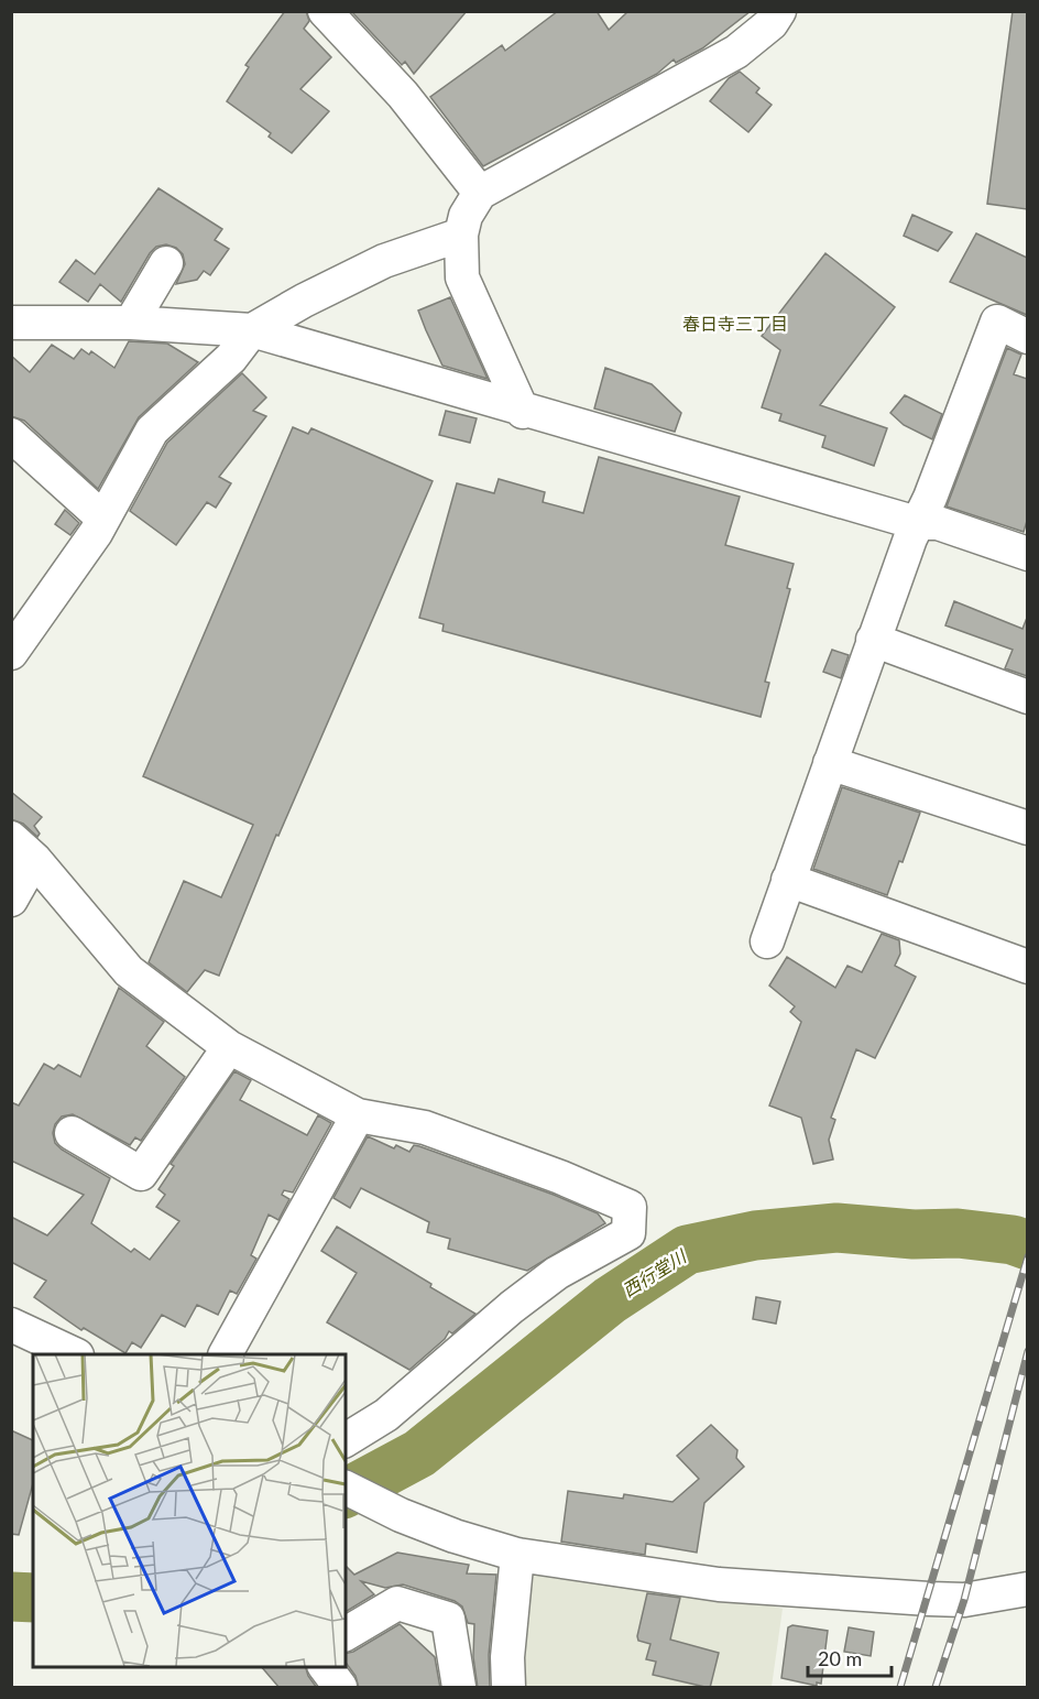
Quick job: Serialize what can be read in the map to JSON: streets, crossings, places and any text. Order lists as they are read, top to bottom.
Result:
{
  "districts": ["春日寺三丁目"],
  "water": ["西行堂川"],
  "scale_bar": "20 m"
}
